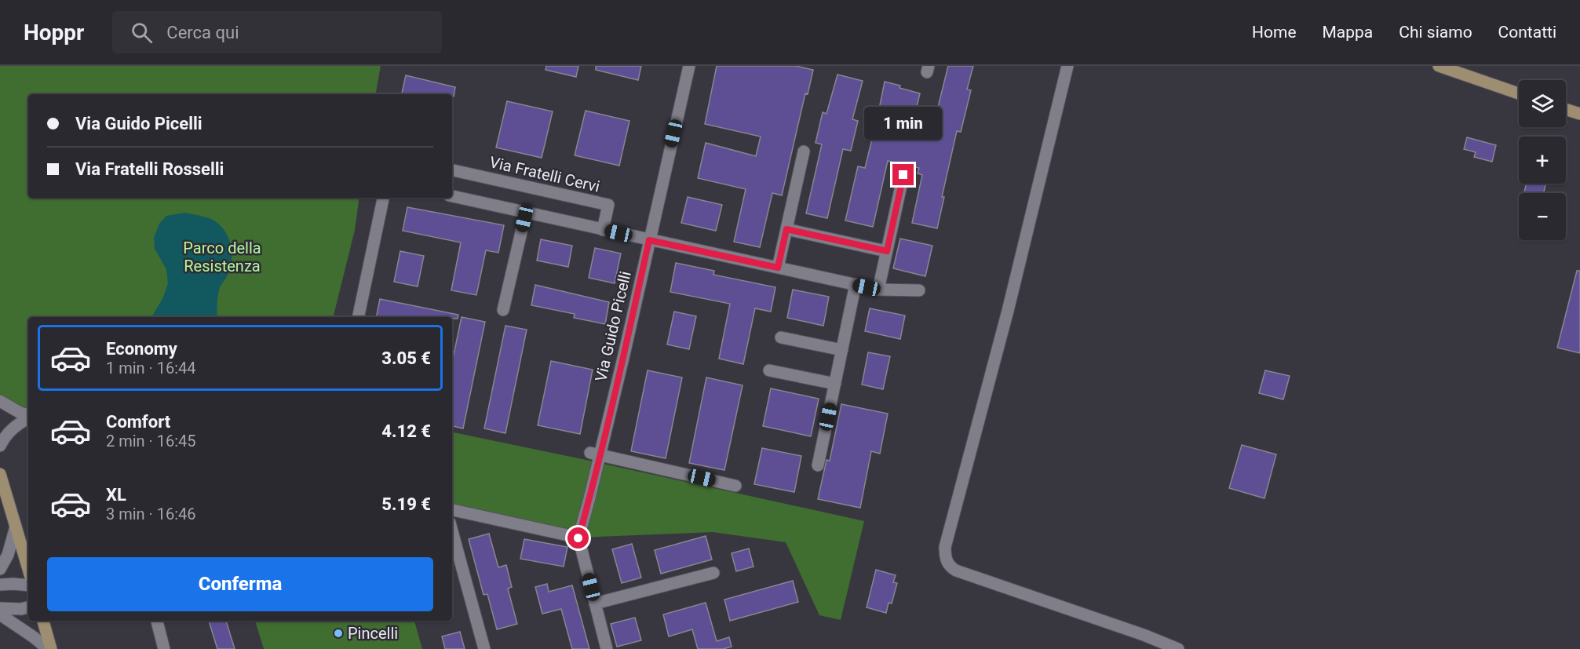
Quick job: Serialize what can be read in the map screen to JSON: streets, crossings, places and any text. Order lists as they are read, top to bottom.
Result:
{
  "streets": {
    "street": ["Via Fratelli Cervi", "Via Guido Picelli"]
  },
  "parks": ["Parco della Resistenza"],
  "places": ["Pincelli"],
  "page": {
    "header": "Hoppr",
    "search": "Cerca qui",
    "nav": [
      "Home",
      "Mappa",
      "Chi siamo",
      "Contatti"
    ],
    "map_buttons": ["+", "−"],
    "banner": ["Via Guido Picelli", "Via Fratelli Rosselli"],
    "bubble": "1 min",
    "list": [
      {
        "name": "Economy",
        "note": "1 min · 16:44",
        "value": "3.05 €"
      },
      {
        "name": "Comfort",
        "note": "2 min · 16:45",
        "value": "4.12 €"
      },
      {
        "name": "XL",
        "note": "3 min · 16:46",
        "value": "5.19 €"
      }
    ],
    "buttons": "Conferma"
  }
}
